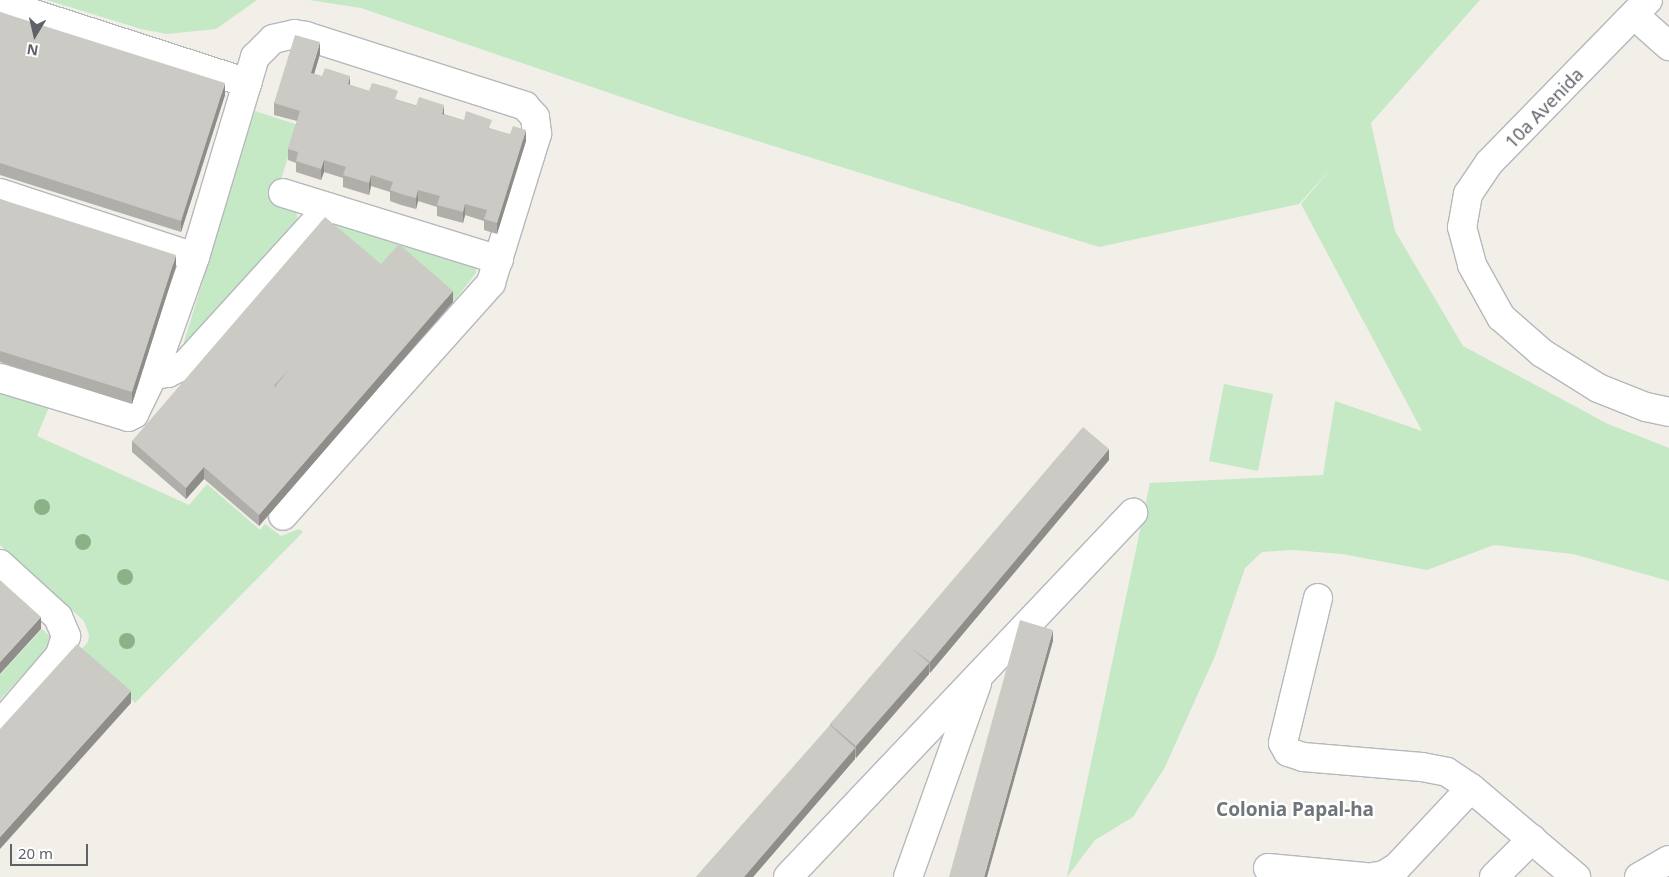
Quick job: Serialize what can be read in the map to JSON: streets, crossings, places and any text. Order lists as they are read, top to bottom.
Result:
{
  "streets": {
    "street": ["10a Avenida"]
  },
  "districts": ["Colonia Papal-ha"],
  "scale_bar": "20 m",
  "north": "bottom"
}
